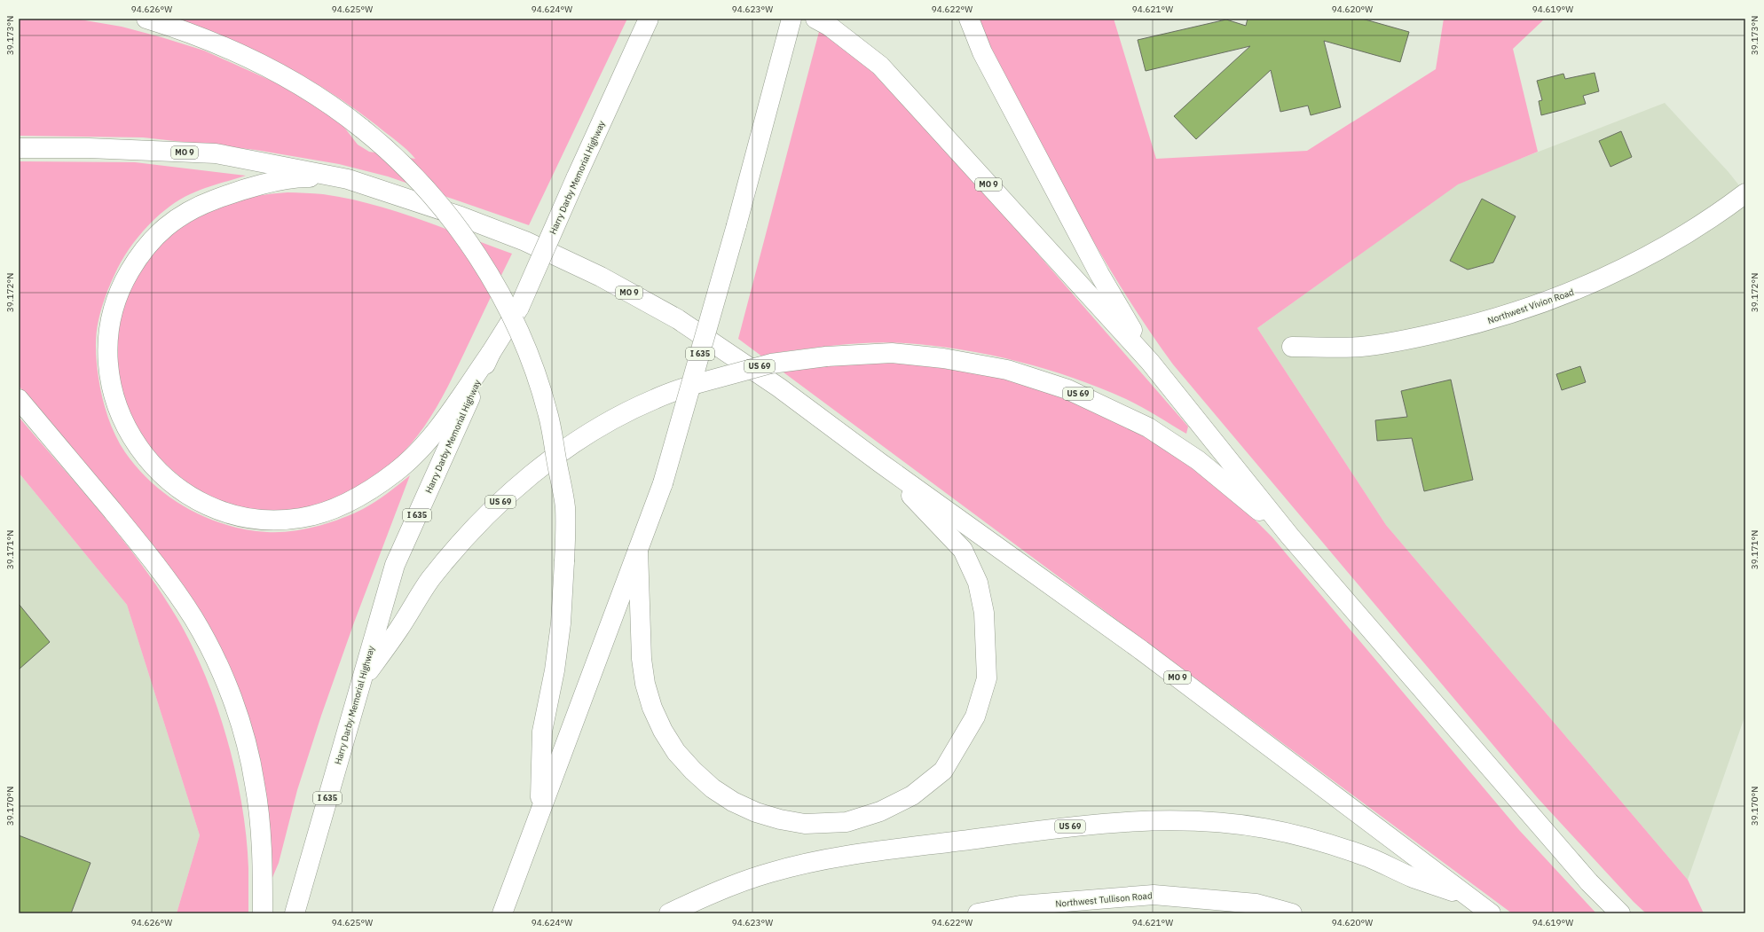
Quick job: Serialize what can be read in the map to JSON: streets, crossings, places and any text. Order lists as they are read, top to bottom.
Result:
{
  "streets": {
    "main road": [
      "MO 9",
      "Harry Darby Memorial Highway",
      "Northwest Vivion Road",
      "I 635",
      "US 69",
      "Northwest Tullison Road"
    ]
  },
  "crossings": [
    ["MO 9", "US 69"],
    ["Harry Darby Memorial Highway", "US 69"]
  ],
  "coordinates": [
    "94.626°W",
    "94.625°W",
    "94.624°W",
    "94.623°W",
    "94.622°W",
    "94.621°W",
    "94.620°W",
    "94.619°W",
    "39.173°N",
    "39.172°N",
    "39.171°N",
    "39.170°N"
  ]
}
